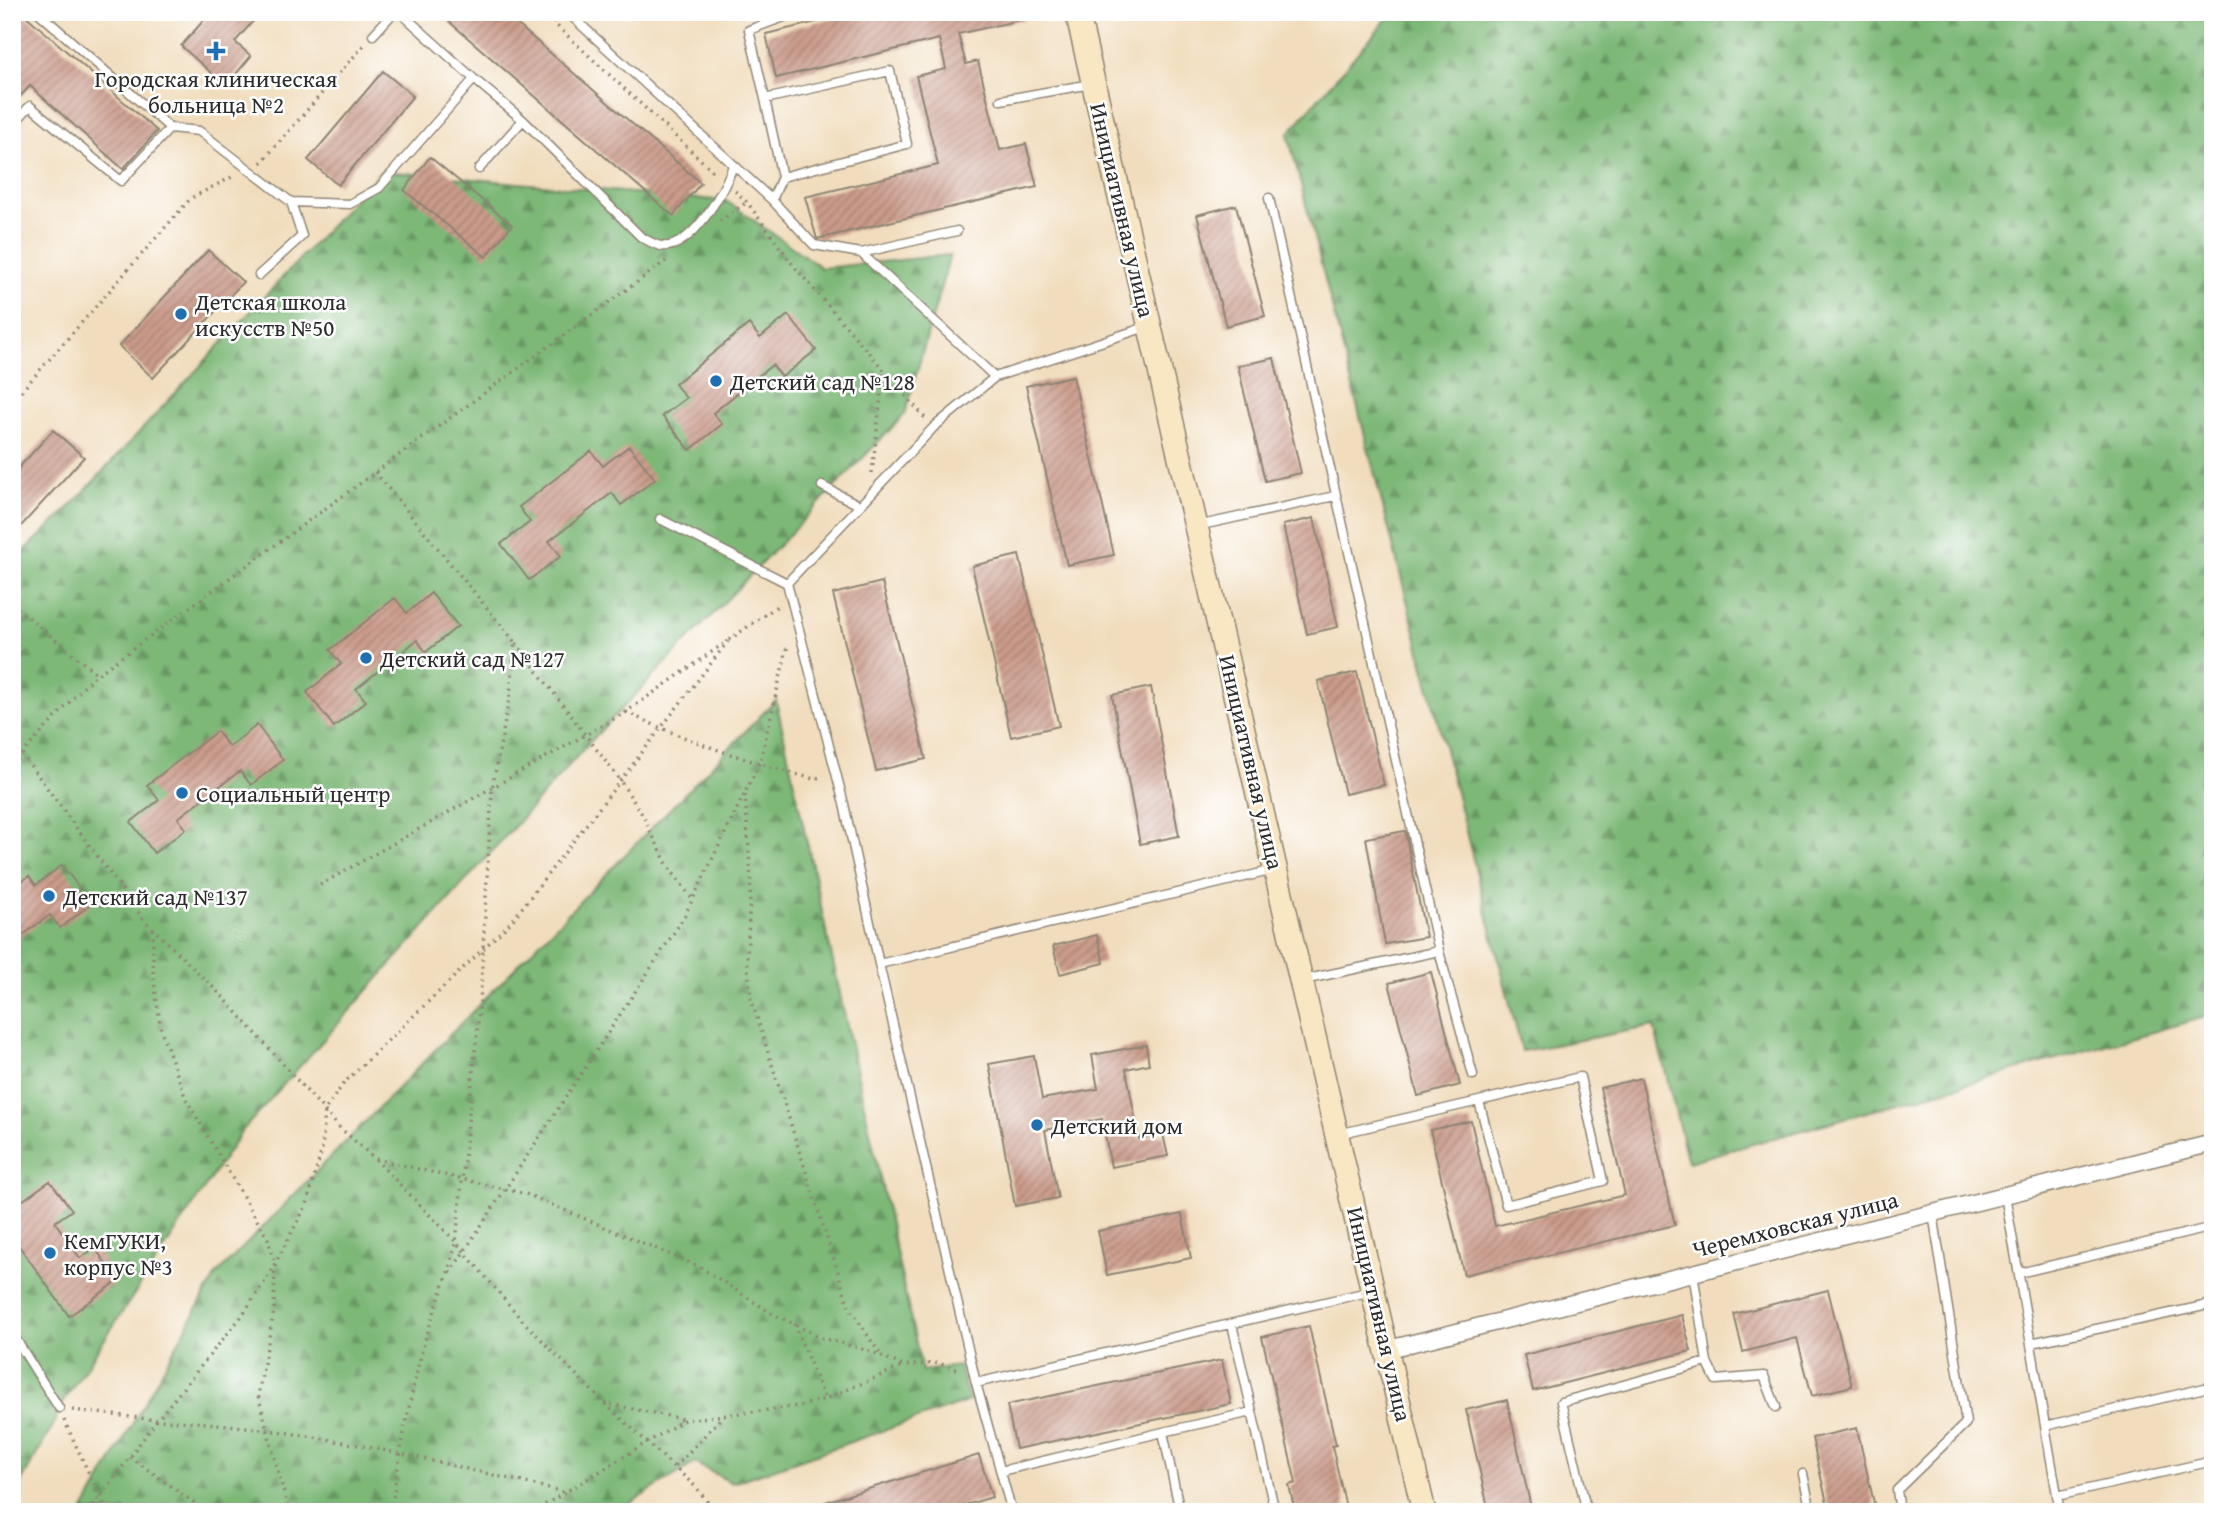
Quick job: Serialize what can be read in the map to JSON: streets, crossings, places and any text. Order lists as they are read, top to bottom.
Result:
{
  "streets": {
    "main road": ["Инициативная улица"],
    "street": ["Черемховская улица"]
  },
  "crossings": [
    ["Инициативная улица", "Черемховская улица"]
  ],
  "places": {
    "health": ["Городская клиническая больница №2"],
    "other": [
      "Детская школа искусств №50",
      "Детский сад №128",
      "Детский сад №127",
      "Социальный центр",
      "Детский сад №137",
      "Детский дом",
      "КемГУКИ, корпус №3"
    ]
  }
}
